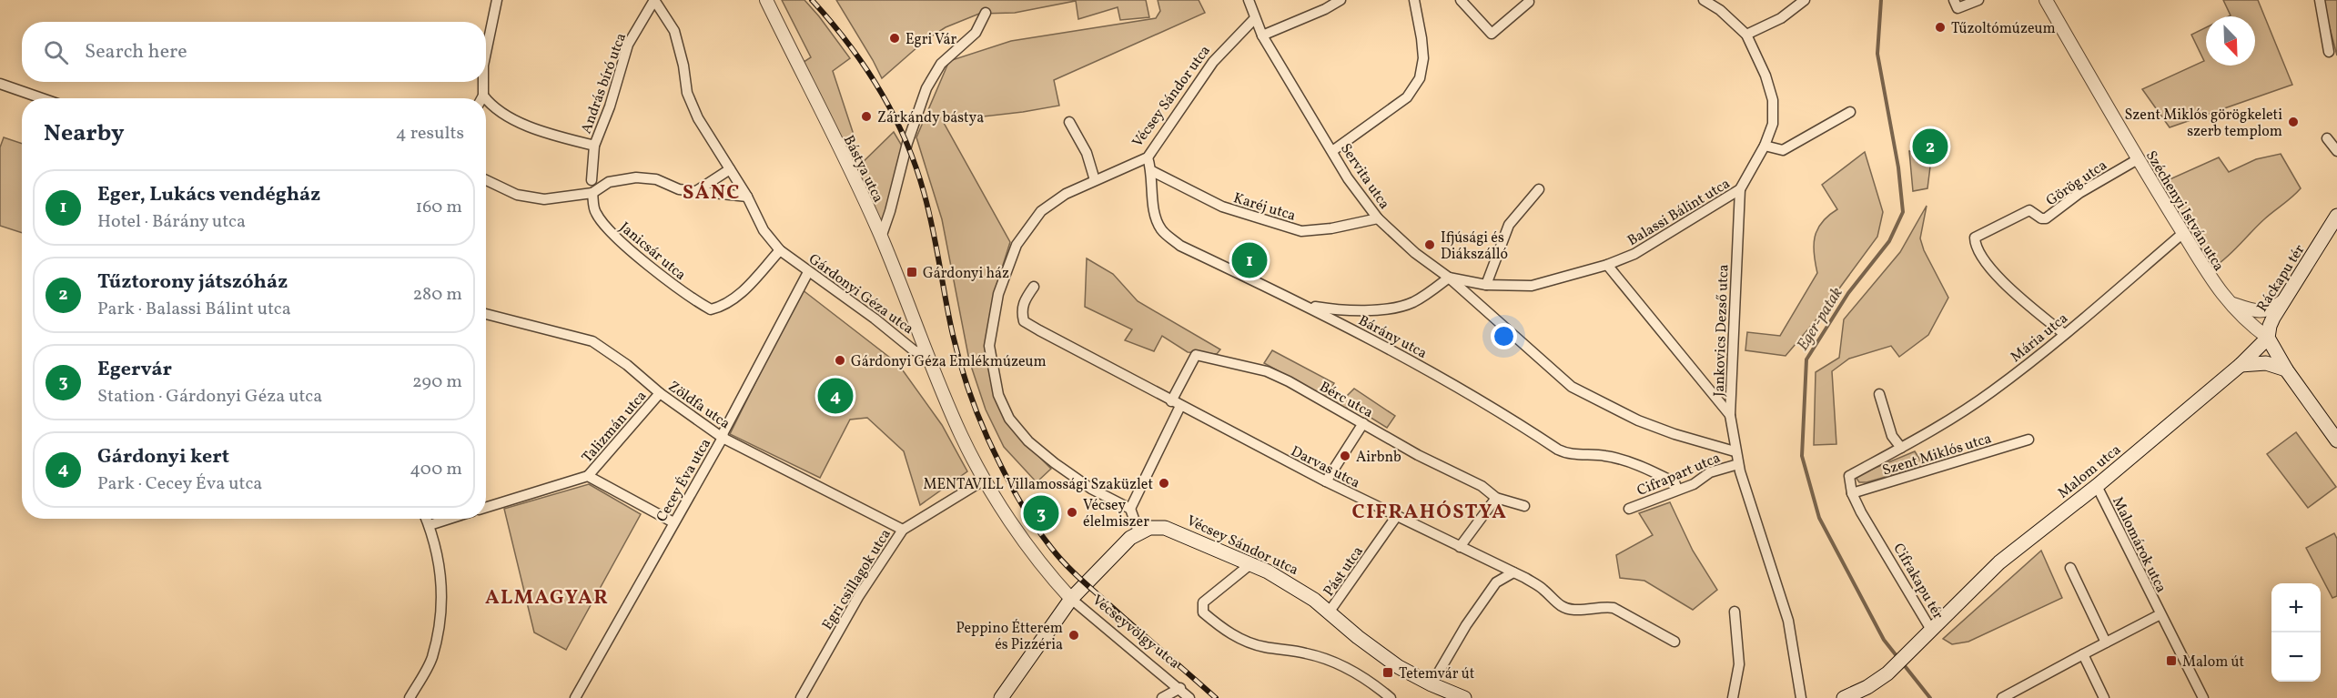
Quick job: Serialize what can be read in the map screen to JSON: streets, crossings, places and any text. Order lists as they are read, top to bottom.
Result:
{
  "streets": {
    "main road": [
      "Vécsey Sándor utca",
      "Ráckapu tér",
      "Malom utca",
      "Cifrakapu tér",
      "Vécseyvölgy utca"
    ],
    "street": [
      "András bíró utca",
      "Bástya utca",
      "Servita utca",
      "Görög utca",
      "Karéj utca",
      "Széchenyi István utca",
      "Balassi Bálint utca",
      "Janicsár utca",
      "Gárdonyi Géza utca",
      "Jankovics Dezső utca",
      "Bárány utca",
      "Mária utca",
      "Bérc utca",
      "Zöldfa utca",
      "Talizmán utca",
      "Szent Miklós utca",
      "Darvas utca",
      "Cifrapart utca",
      "Cecey Éva utca",
      "Malomárok utca",
      "Pást utca",
      "Egri csillagok utca"
    ]
  },
  "crossings": [
    ["András bíró utca", "Gárdonyi Géza utca"],
    ["Vécsey Sándor utca", "Servita utca"],
    ["Vécsey Sándor utca", "Bárány utca"],
    ["Vécsey Sándor utca", "Pást utca"],
    ["Vécsey Sándor utca", "Vécseyvölgy utca"],
    ["Bástya utca", "Gárdonyi Géza utca"],
    ["Servita utca", "Karéj utca"],
    ["Servita utca", "Balassi Bálint utca"],
    ["Servita utca", "Jankovics Dezső utca"],
    ["Görög utca", "Széchenyi István utca"],
    ["Görög utca", "Mária utca"],
    ["Karéj utca", "Bárány utca"],
    ["Széchenyi István utca", "Ráckapu tér"],
    ["Széchenyi István utca", "Mária utca"],
    ["Széchenyi István utca", "Malom utca"],
    ["Balassi Bálint utca", "Jankovics Dezső utca"],
    ["Janicsár utca", "Gárdonyi Géza utca"],
    ["Ráckapu tér", "Malom utca"],
    ["Gárdonyi Géza utca", "Cecey Éva utca"],
    ["Jankovics Dezső utca", "Cifrapart utca"],
    ["Bárány utca", "Cifrapart utca"],
    ["Mária utca", "Cifrakapu tér"],
    ["Bérc utca", "Darvas utca"],
    ["Zöldfa utca", "Talizmán utca"],
    ["Zöldfa utca", "Cecey Éva utca"],
    ["Zöldfa utca", "Egri csillagok utca"],
    ["Talizmán utca", "Cecey Éva utca"],
    ["Szent Miklós utca", "Cifrakapu tér"],
    ["Darvas utca", "Pást utca"],
    ["Malom utca", "Malomárok utca"],
    ["Malom utca", "Cifrakapu tér"]
  ],
  "districts": ["SÁNC", "CIFRAHÓSTYA", "ALMAGYAR"],
  "water": ["Eger-patak"],
  "places": {
    "other": [
      "Tűzoltómúzeum",
      "Egri Vár",
      "Zárkándy bástya",
      "Szent Miklós görögkeleti szerb templom",
      "Ifjúsági és Diákszálló",
      "Gárdonyi Géza Emlékmúzeum",
      "Airbnb",
      "MENTAVILL Villamossági Szaküzlet",
      "Vécsey élelmiszer",
      "Peppino Étterem és Pizzéria"
    ],
    "transit": ["Gárdonyi ház", "Malom út", "Tetemvár út"]
  },
  "north": "bottom right",
  "page": {
    "search": "Search here",
    "heading": ["Nearby", "4 results"],
    "pins": [
      "2",
      "1",
      "4",
      "3"
    ],
    "list": [
      {
        "mark": "1",
        "name": "Eger, Lukács vendégház",
        "note": "Hotel · Bárány utca",
        "value": "160 m"
      },
      {
        "mark": "2",
        "name": "Tűztorony játszóház",
        "note": "Park · Balassi Bálint utca",
        "value": "280 m"
      },
      {
        "mark": "3",
        "name": "Egervár",
        "note": "Station · Gárdonyi Géza utca",
        "value": "290 m"
      },
      {
        "mark": "4",
        "name": "Gárdonyi kert",
        "note": "Park · Cecey Éva utca",
        "value": "400 m"
      }
    ],
    "map_buttons": ["+", "−"]
  }
}
